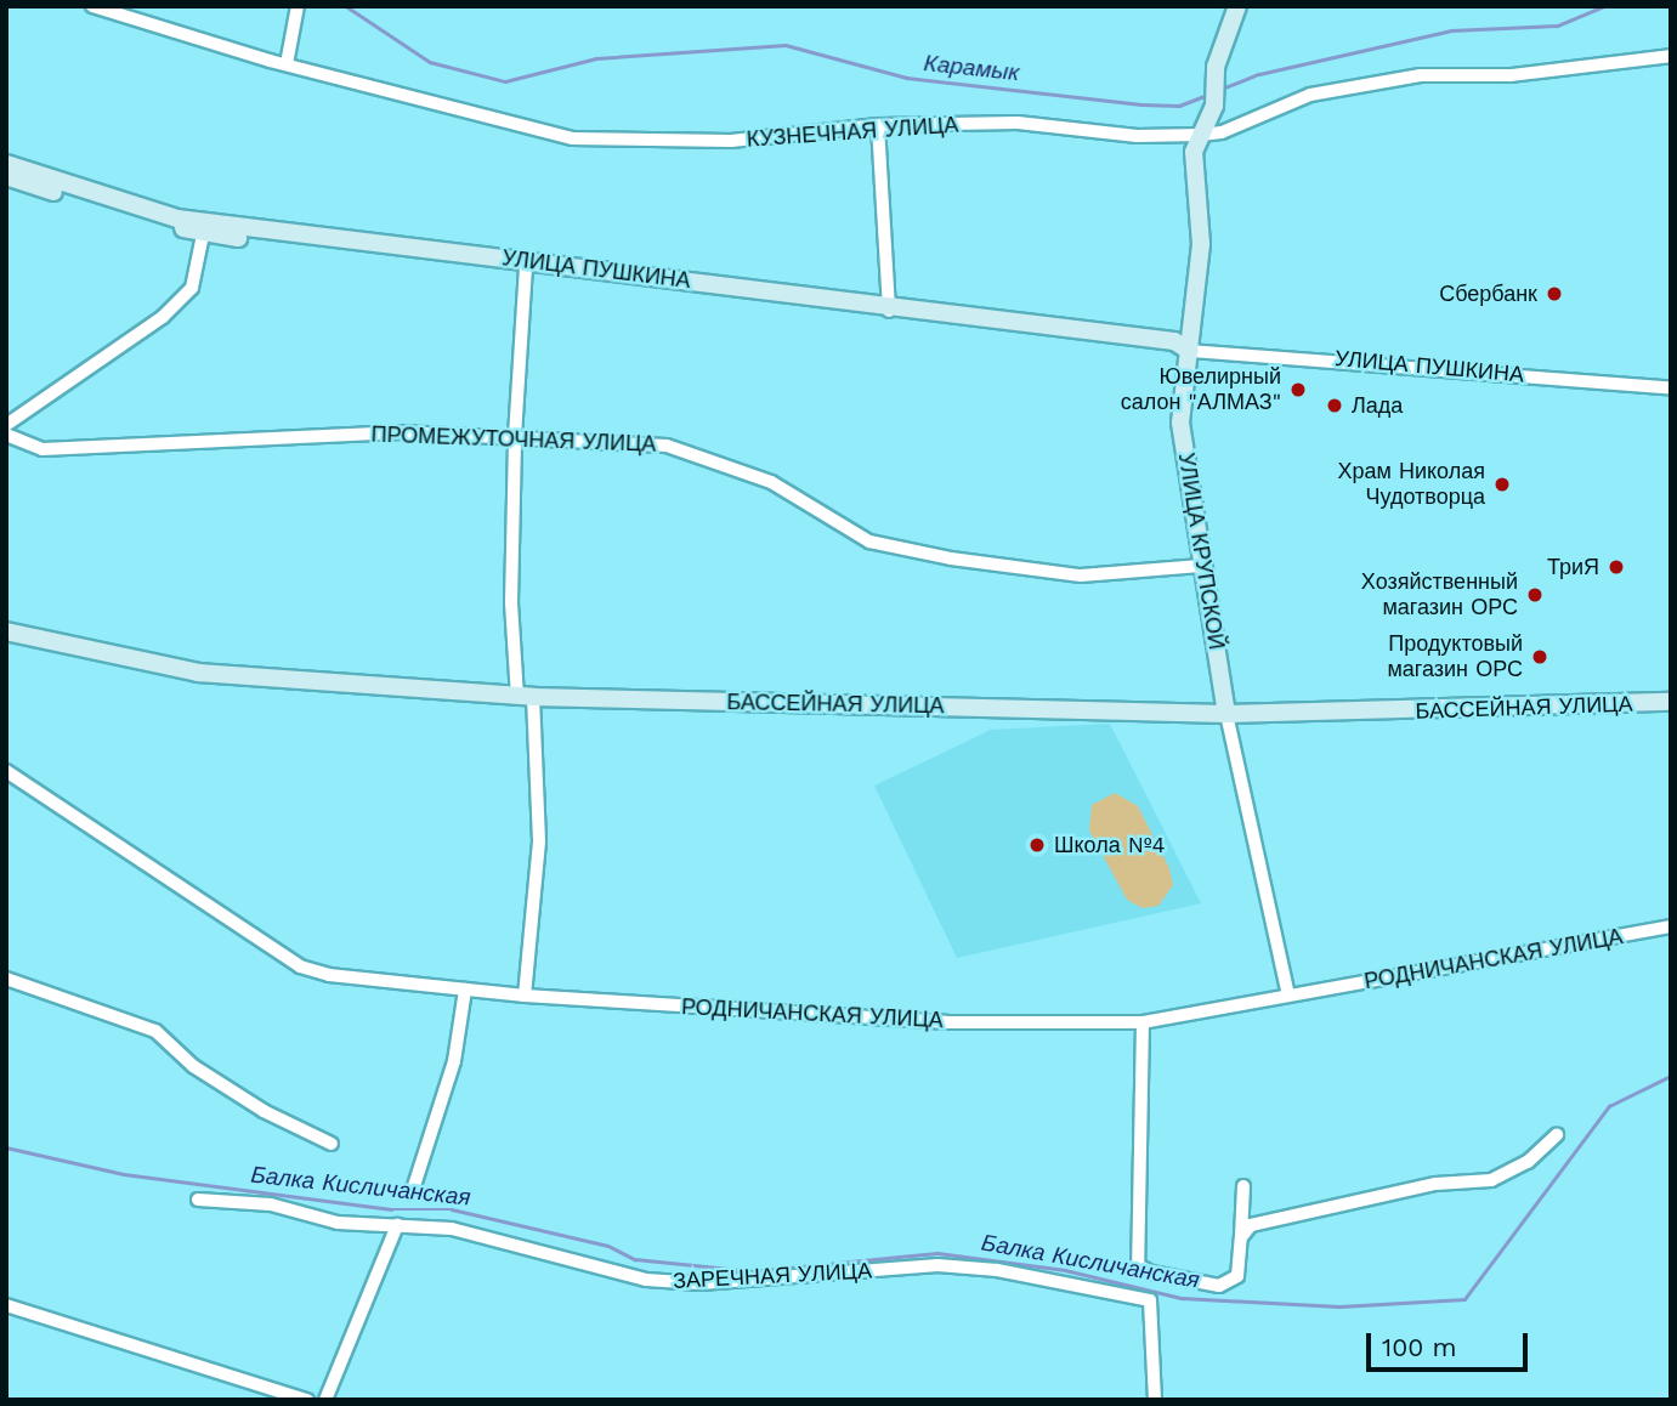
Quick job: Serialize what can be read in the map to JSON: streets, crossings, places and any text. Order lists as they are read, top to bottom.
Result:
{
  "streets": {
    "street": [
      "КУЗНЕЧНАЯ УЛИЦА",
      "УЛИЦА ПУШКИНА",
      "ПРОМЕЖУТОЧНАЯ УЛИЦА",
      "УЛИЦА КРУПСКОЙ",
      "БАССЕЙНАЯ УЛИЦА",
      "РОДНИЧАНСКАЯ УЛИЦА",
      "ЗАРЕЧНАЯ УЛИЦА"
    ]
  },
  "crossings": [
    ["КУЗНЕЧНАЯ УЛИЦА", "УЛИЦА КРУПСКОЙ"],
    ["УЛИЦА ПУШКИНА", "УЛИЦА КРУПСКОЙ"],
    ["ПРОМЕЖУТОЧНАЯ УЛИЦА", "УЛИЦА КРУПСКОЙ"],
    ["УЛИЦА КРУПСКОЙ", "БАССЕЙНАЯ УЛИЦА"],
    ["УЛИЦА КРУПСКОЙ", "РОДНИЧАНСКАЯ УЛИЦА"]
  ],
  "water": ["Карамык", "Балка Кисличанская"],
  "places": [
    "Сбербанк",
    "Ювелирный салон \"АЛМАЗ\"",
    "Лада",
    "Храм Николая Чудотворца",
    "ТриЯ",
    "Хозяйственный магазин ОРС",
    "Продуктовый магазин ОРС",
    "Школа №4"
  ],
  "scale_bar": "100 m"
}
